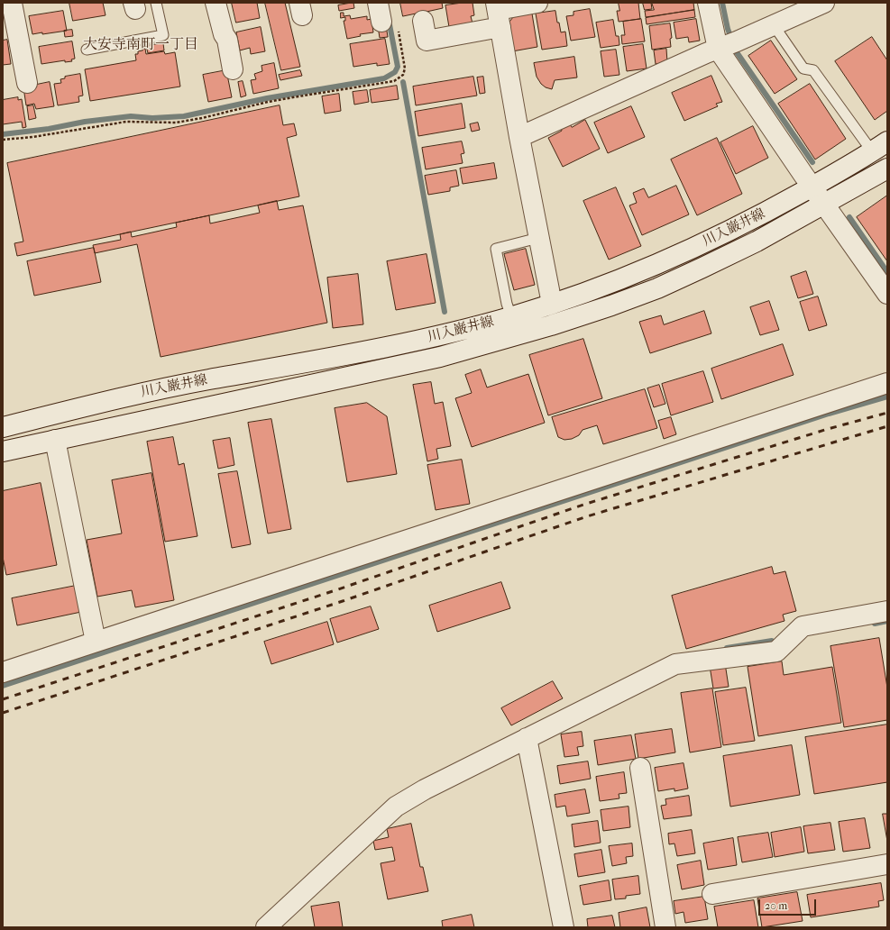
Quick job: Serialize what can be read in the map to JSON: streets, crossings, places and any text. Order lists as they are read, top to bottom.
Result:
{
  "streets": {
    "street": ["川入巌井線"]
  },
  "districts": ["大安寺南町一丁目"],
  "scale_bar": "20 m"
}
